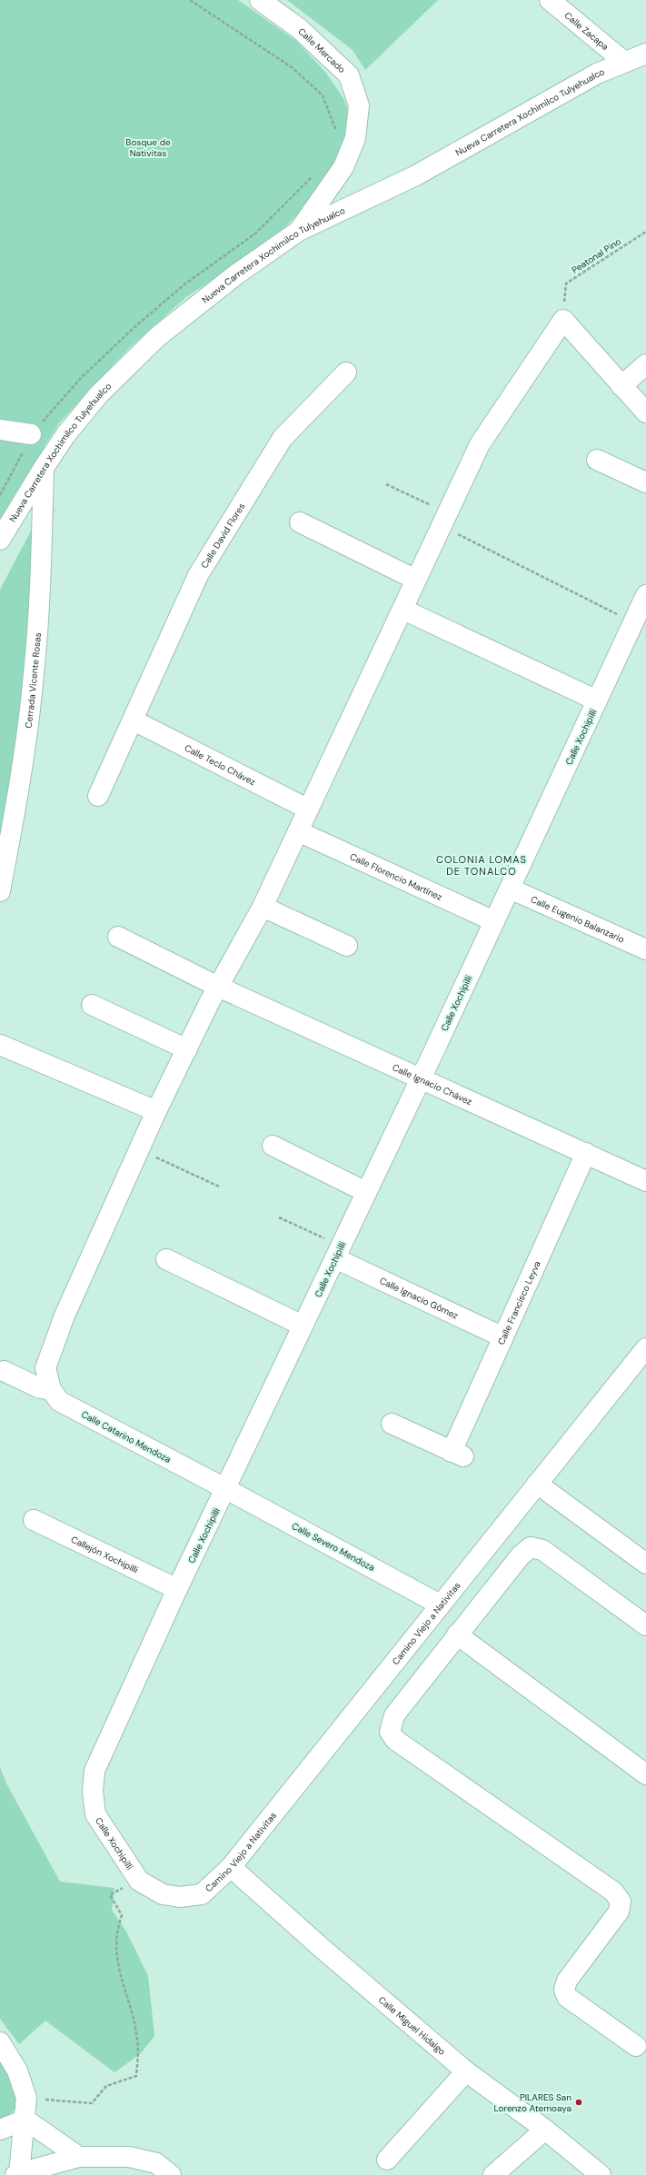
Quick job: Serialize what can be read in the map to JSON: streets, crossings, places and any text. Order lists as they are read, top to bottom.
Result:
{
  "streets": {
    "street": [
      "Calle Zacapa",
      "Calle Mercado",
      "Nueva Carretera Xochimilco Tulyehualco",
      "Calle David Flores",
      "Cerrada Vicente Rosas",
      "Calle Xochipilli",
      "Calle Teclo Chávez",
      "Calle Florencio Martínez",
      "Calle Eugenio Balanzario",
      "Calle Ignacio Chávez",
      "Calle Ignacio Gómez",
      "Calle Francisco Leyva",
      "Calle Catarino Mendoza",
      "Calle Severo Mendoza",
      "Callejón Xochipilli",
      "Camino Viejo a Nativitas",
      "Calle Miguel Hidalgo"
    ],
    "path": ["Peatonal Pino"]
  },
  "crossings": [
    ["Calle Zacapa", "Nueva Carretera Xochimilco Tulyehualco"],
    ["Calle Mercado", "Nueva Carretera Xochimilco Tulyehualco"],
    ["Nueva Carretera Xochimilco Tulyehualco", "Cerrada Vicente Rosas"],
    ["Calle David Flores", "Calle Teclo Chávez"],
    ["Calle Xochipilli", "Calle Florencio Martínez"],
    ["Calle Xochipilli", "Calle Eugenio Balanzario"],
    ["Calle Xochipilli", "Calle Ignacio Chávez"],
    ["Calle Xochipilli", "Calle Ignacio Gómez"],
    ["Calle Xochipilli", "Calle Catarino Mendoza"],
    ["Calle Xochipilli", "Calle Severo Mendoza"],
    ["Calle Xochipilli", "Callejón Xochipilli"],
    ["Calle Xochipilli", "Camino Viejo a Nativitas"],
    ["Calle Ignacio Chávez", "Calle Francisco Leyva"],
    ["Calle Ignacio Gómez", "Calle Francisco Leyva"],
    ["Calle Catarino Mendoza", "Calle Severo Mendoza"],
    ["Calle Severo Mendoza", "Camino Viejo a Nativitas"],
    ["Camino Viejo a Nativitas", "Calle Miguel Hidalgo"]
  ],
  "districts": ["COLONIA LOMAS DE TONALCO"],
  "parks": ["Bosque de Nativitas"],
  "places": ["PILARES San Lorenzo Atemoaya"]
}
